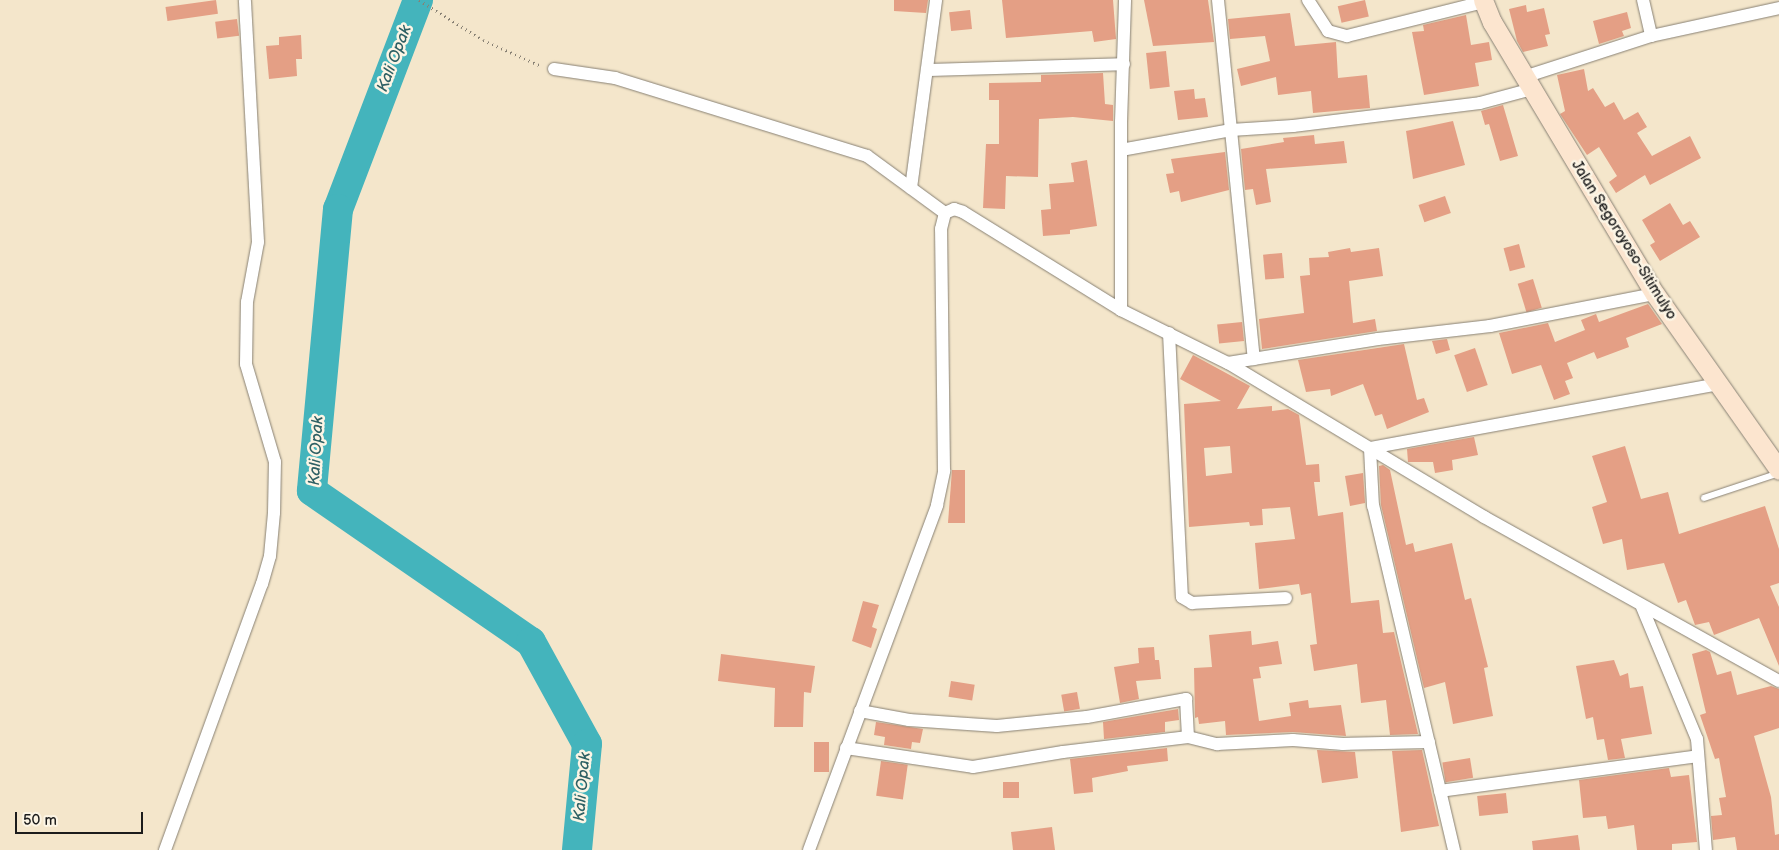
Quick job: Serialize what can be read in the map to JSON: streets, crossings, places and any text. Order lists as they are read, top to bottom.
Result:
{
  "streets": {
    "main road": ["Jalan Segoroyoso-Sitimulyo"]
  },
  "water": ["Kali Opak"],
  "scale_bar": "50 m"
}
